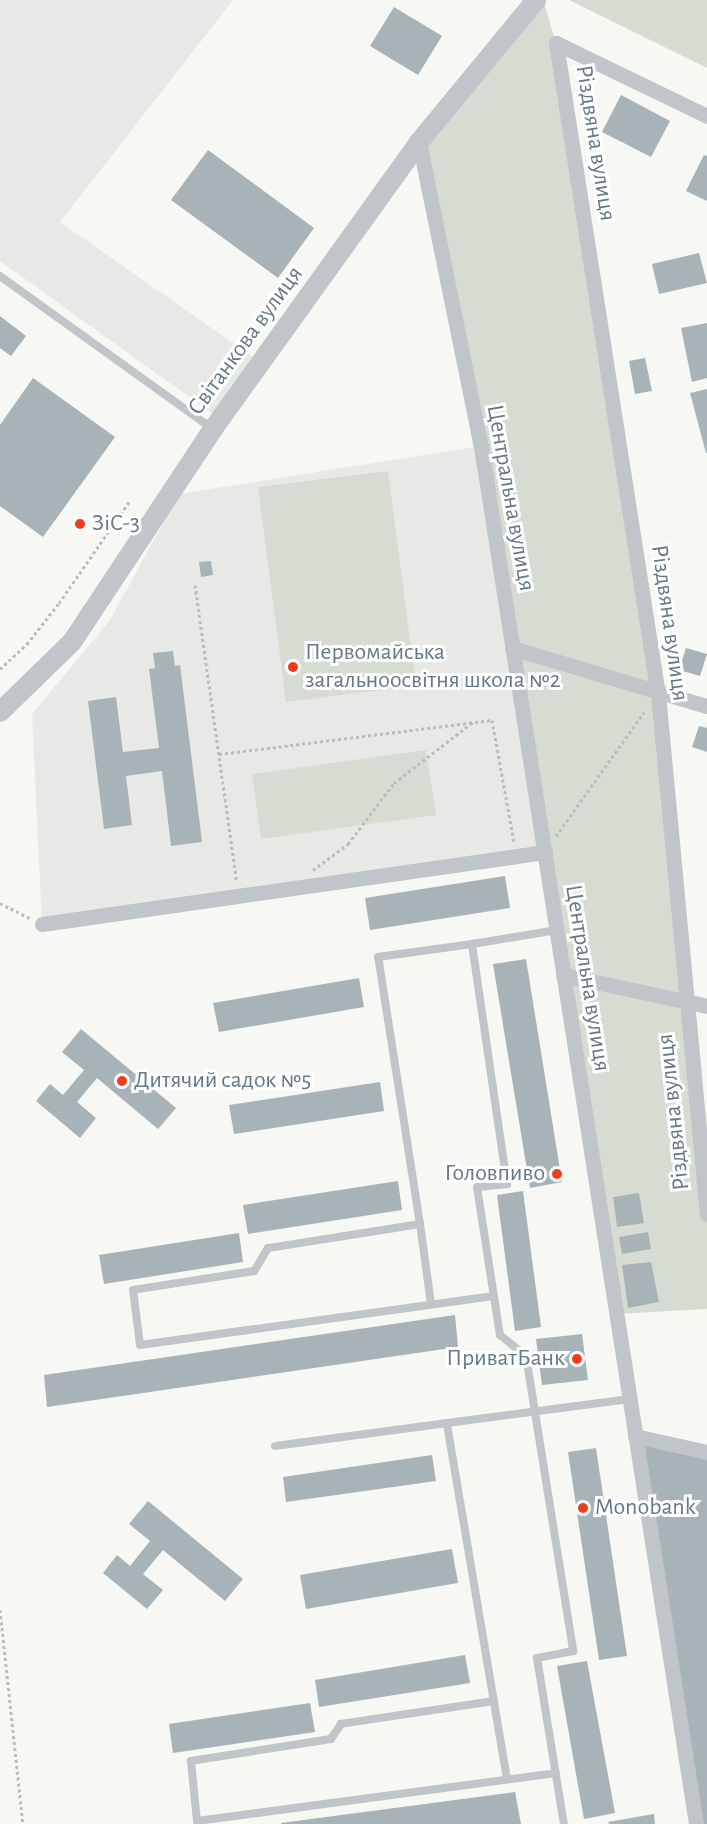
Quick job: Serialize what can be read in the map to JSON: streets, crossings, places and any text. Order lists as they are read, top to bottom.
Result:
{
  "streets": {
    "street": ["Різдвяна вулиця", "Світанкова вулиця", "Центральна вулиця"]
  },
  "crossings": [
    ["Світанкова вулиця", "Центральна вулиця"]
  ],
  "places": [
    "ЗіС-3",
    "Первомайська загальноосвітня школа №2",
    "Дитячий садок №5",
    "Головпиво",
    "ПриватБанк",
    "Monobank"
  ]
}
